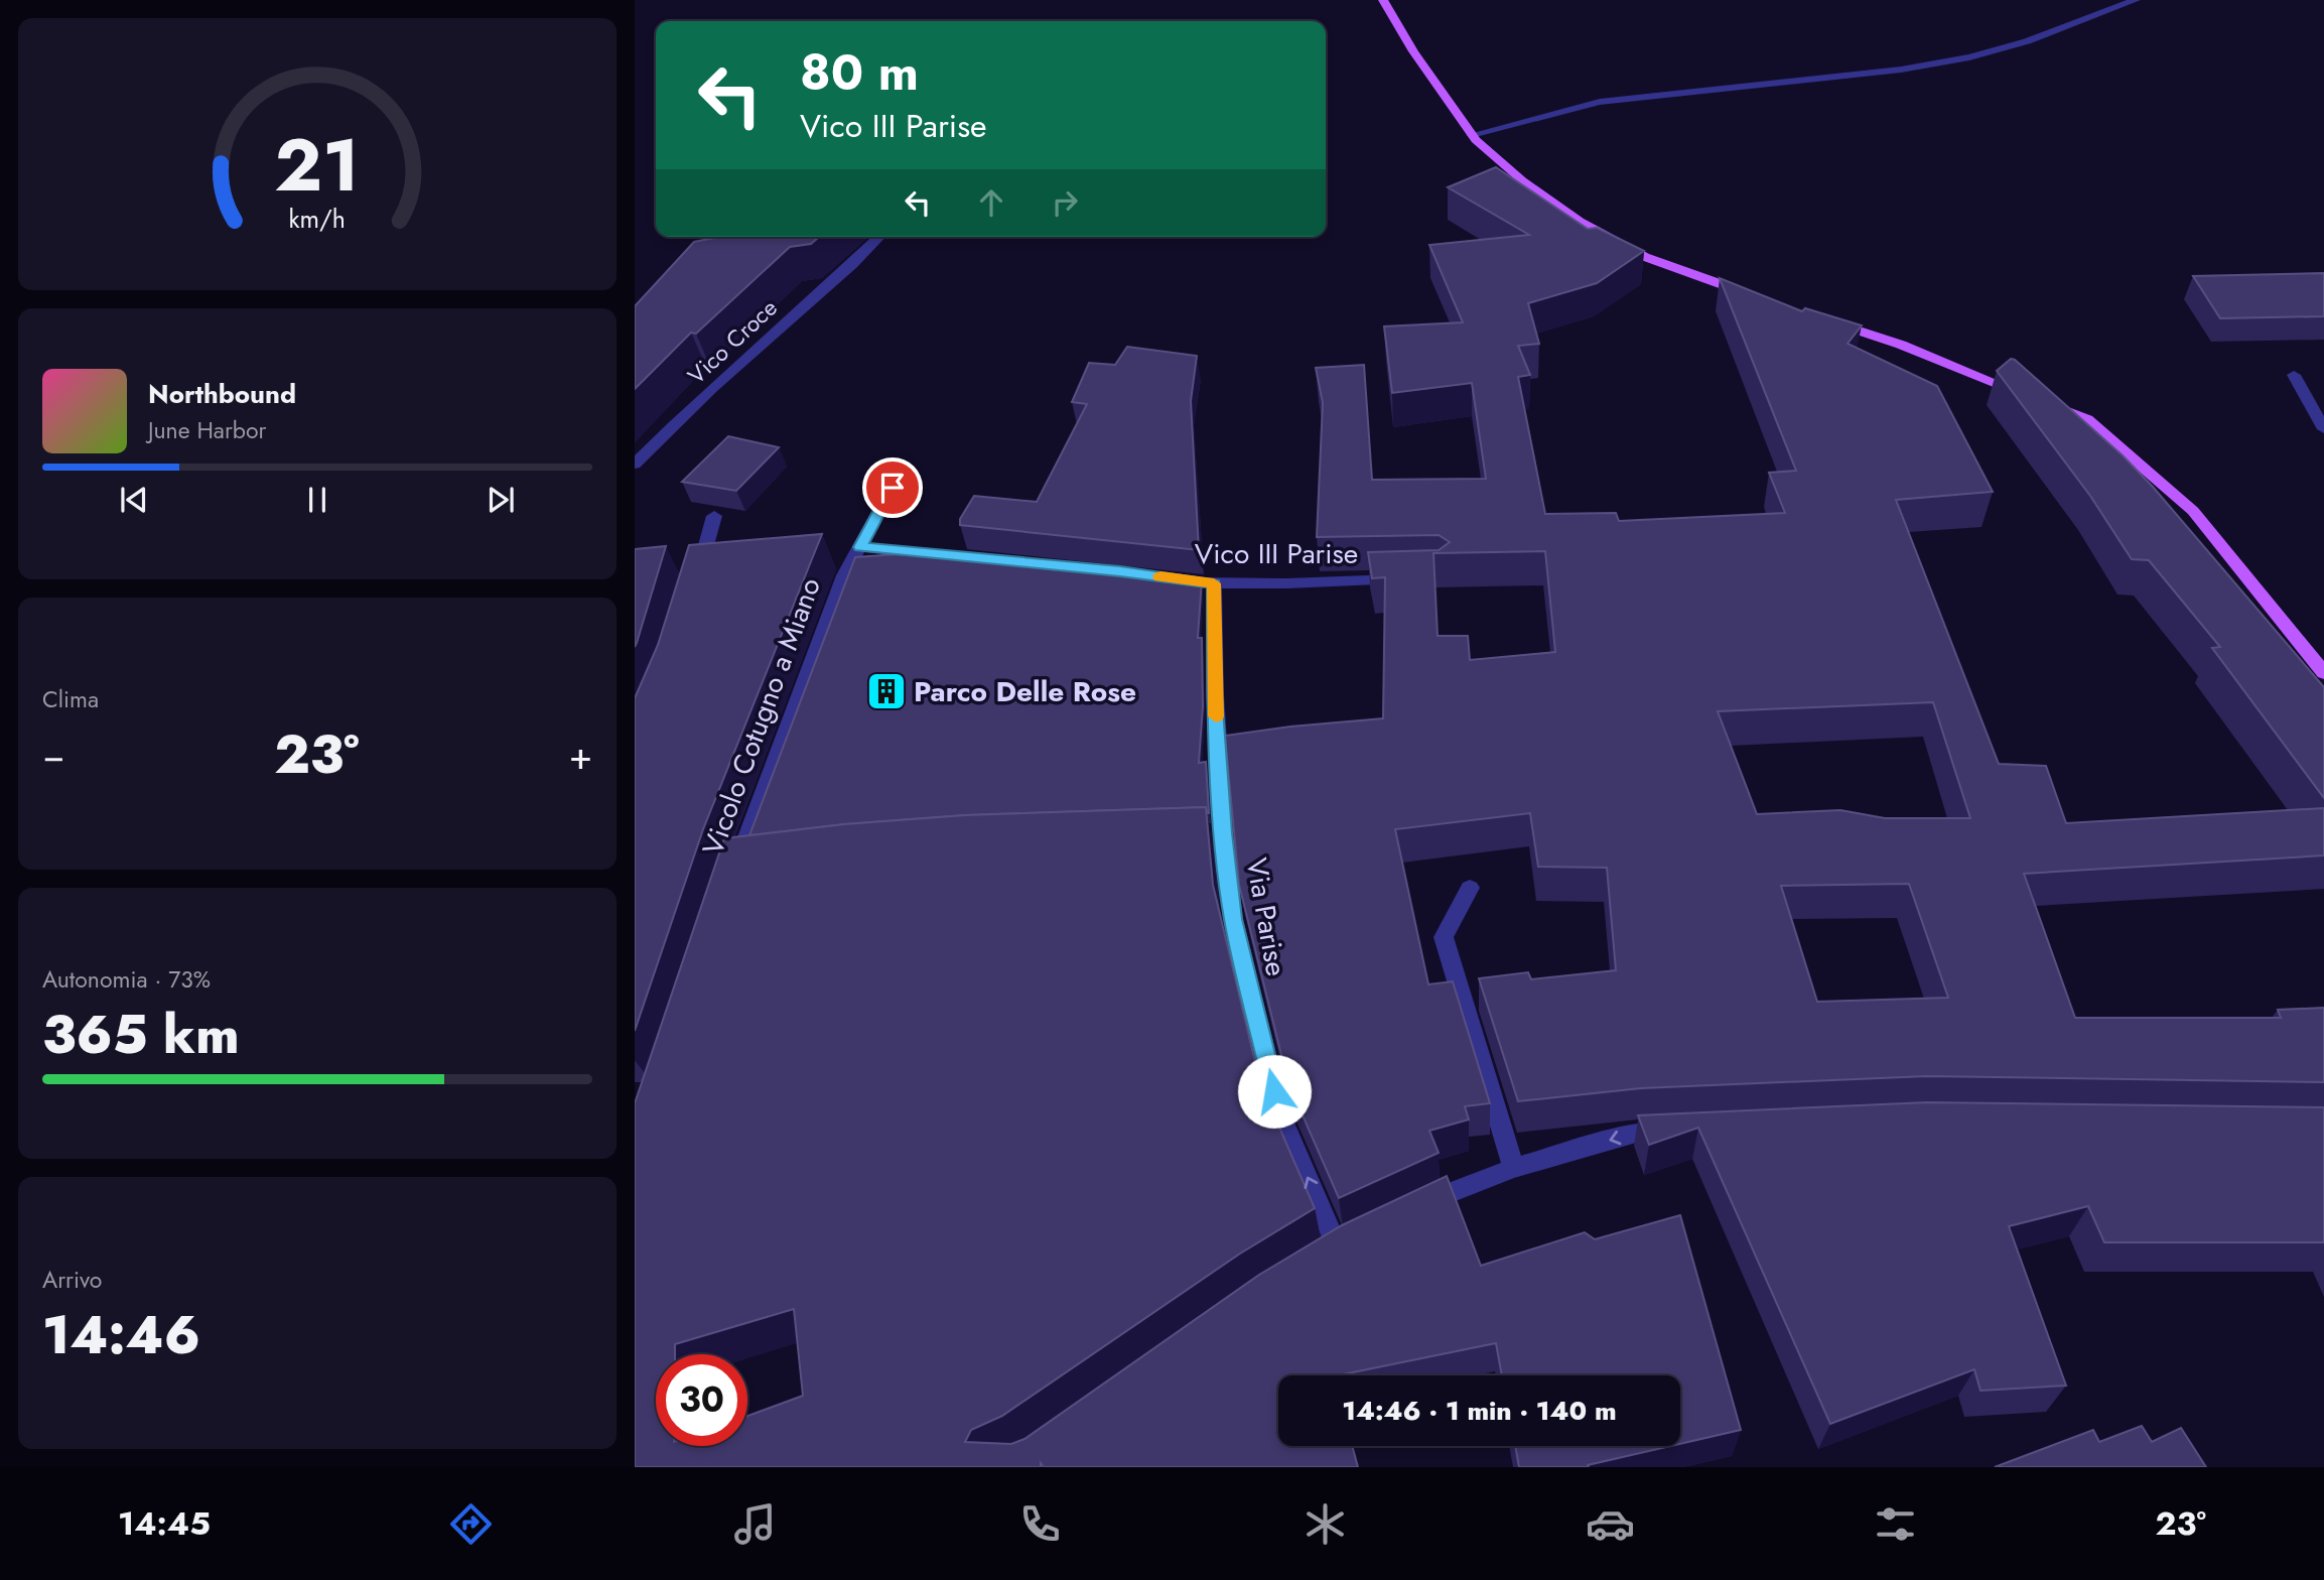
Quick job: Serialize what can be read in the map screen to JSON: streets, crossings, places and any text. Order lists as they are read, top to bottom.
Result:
{
  "streets": {
    "street": [
      "Vico Croce",
      "Vico III Parise",
      "Vicolo Cotugno a Miano",
      "Via Parise"
    ]
  },
  "crossings": [
    ["Vico III Parise", "Via Parise"]
  ],
  "one_way": ["Via Parise"],
  "places": {
    "building": ["Parco Delle Rose"]
  },
  "page": {
    "turn": ["80 m", "Vico III Parise"],
    "song": ["Northbound", "June Harbor"],
    "tile": [
      "Clima",
      ["Autonomia · 73%", "365 km"],
      ["Arrivo", "14:46"]
    ],
    "heat": ["−", "23°", "+"],
    "limit": "30",
    "trip": "14:46 · 1 min · 140 m",
    "tabs": ["14:45", "23°"],
    "gauge": ["21", "km/h"]
  }
}
